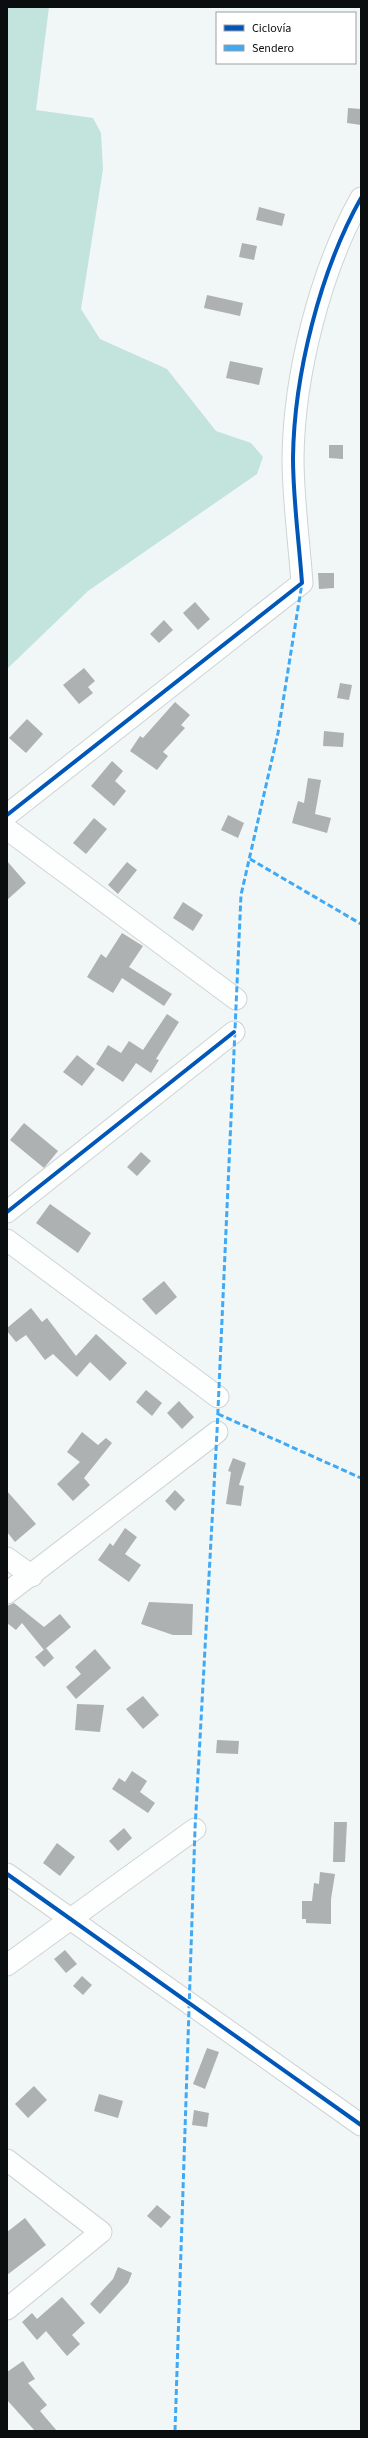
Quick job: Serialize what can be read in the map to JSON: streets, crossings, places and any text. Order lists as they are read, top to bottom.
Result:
{
  "legend": ["Ciclovía", "Sendero"]
}
